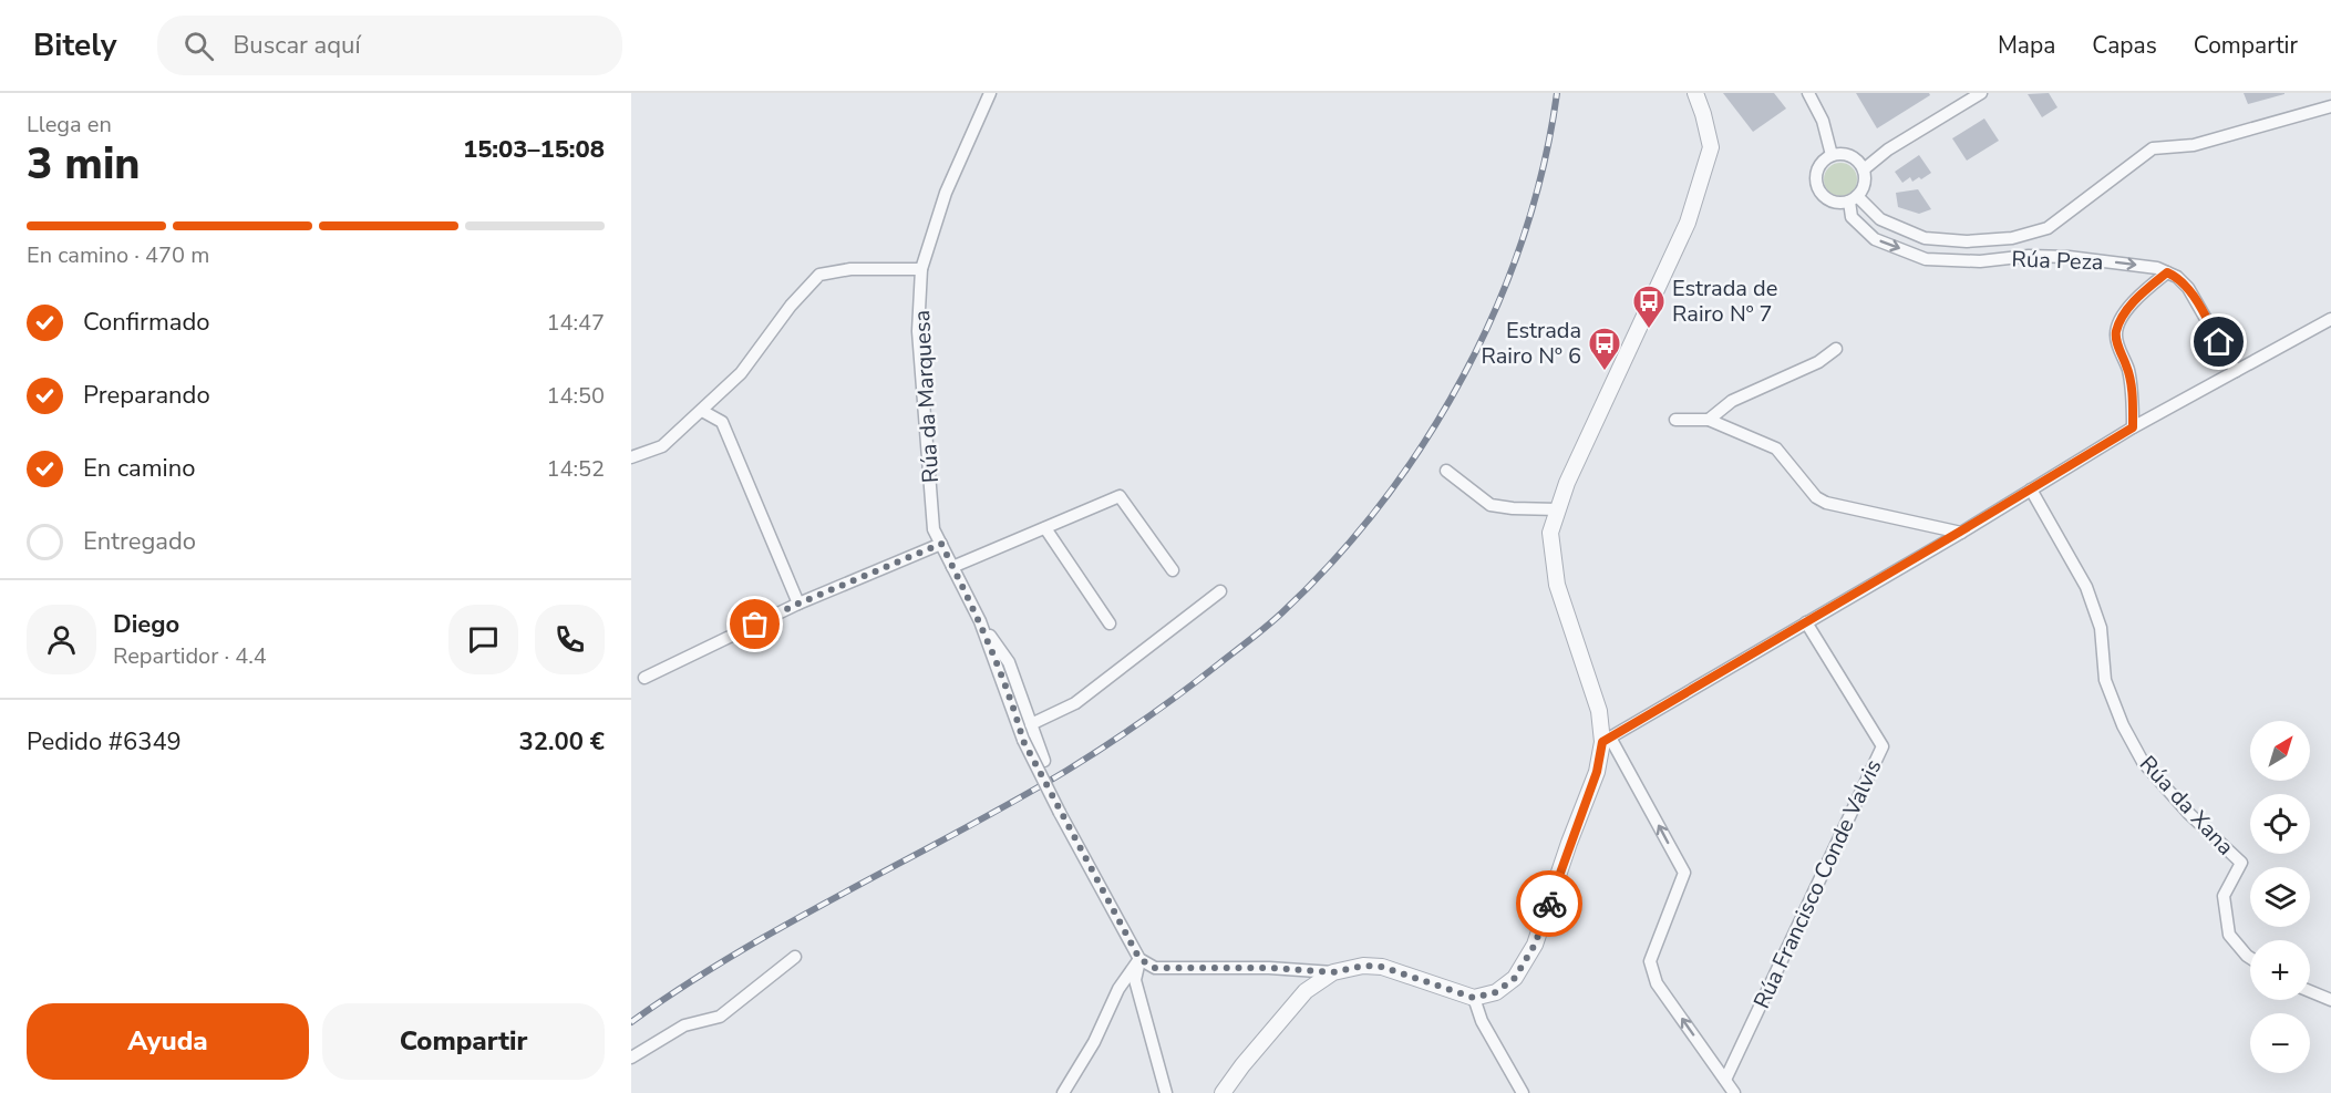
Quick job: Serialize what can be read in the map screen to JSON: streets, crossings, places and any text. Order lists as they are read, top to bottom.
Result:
{
  "streets": {
    "street": [
      "Rúa Peza",
      "Rúa da Marquesa",
      "Rúa da Xana",
      "Rúa Francisco Conde Valvis"
    ]
  },
  "one_way": ["Rúa Peza"],
  "places": {
    "bus stop": ["Estrada de Rairo Nº 7", "Estrada Rairo Nº 6"]
  },
  "north": "top right",
  "page": {
    "header": "Bitely",
    "search": "Buscar aquí",
    "nav": ["Mapa", "Capas", "Compartir"],
    "heading": ["3 min", "Llega en", "15:03–15:08"],
    "panel": [
      "Diego",
      "Repartidor · 4.4",
      "Pedido #6349",
      "32.00 €"
    ],
    "bar": "En camino · 470 m",
    "list": [
      ["Confirmado", "14:47"],
      ["Preparando", "14:50"],
      ["En camino", "14:52"],
      "Entregado"
    ],
    "map_buttons": ["+", "−"],
    "buttons": ["Ayuda", "Compartir"]
  }
}
